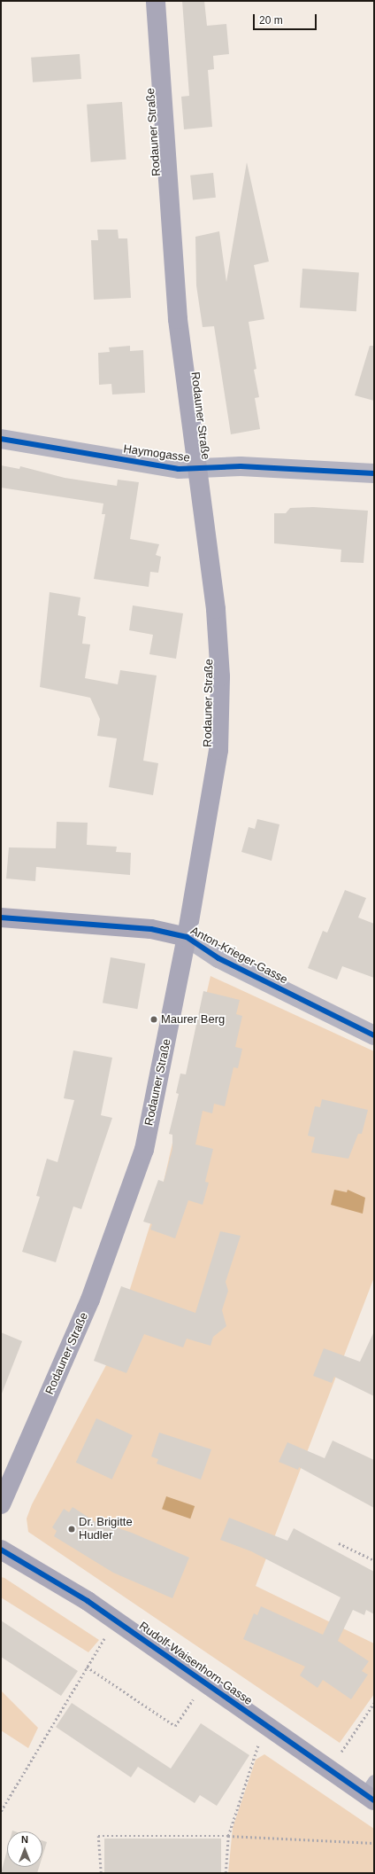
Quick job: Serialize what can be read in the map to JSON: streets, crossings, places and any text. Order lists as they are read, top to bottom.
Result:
{
  "streets": {
    "main road": ["Rodauner Straße", "Anton-Krieger-Gasse", "Rudolf-Waisenhorn-Gasse"],
    "street": ["Haymogasse"]
  },
  "crossings": [
    ["Rodauner Straße", "Haymogasse"],
    ["Rodauner Straße", "Anton-Krieger-Gasse"]
  ],
  "places": ["Maurer Berg", "Dr. Brigitte Hudler"],
  "scale_bar": "20 m",
  "north": "top"
}
